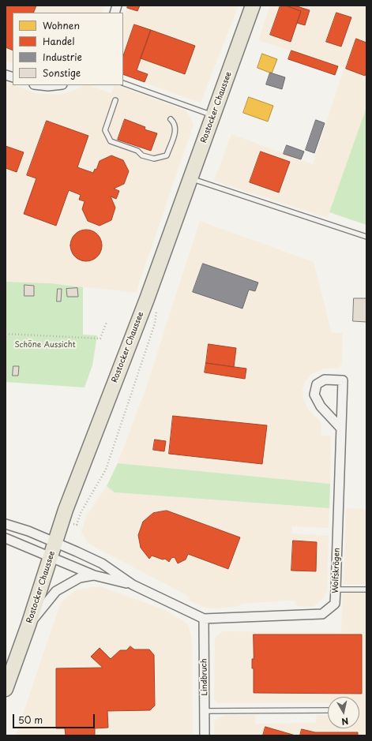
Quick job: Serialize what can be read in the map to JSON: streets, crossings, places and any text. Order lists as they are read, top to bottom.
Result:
{
  "streets": {
    "main road": ["Rostocker Chaussee"],
    "street": ["Wolfskrögen", "Lindbruch"]
  },
  "crossings": [
    ["Rostocker Chaussee", "Wolfskrögen"],
    ["Wolfskrögen", "Lindbruch"]
  ],
  "parks": ["Schöne Aussicht"],
  "legend": [
    "Wohnen",
    "Handel",
    "Industrie",
    "Sonstige"
  ],
  "scale_bar": "50 m",
  "north": "bottom"
}
